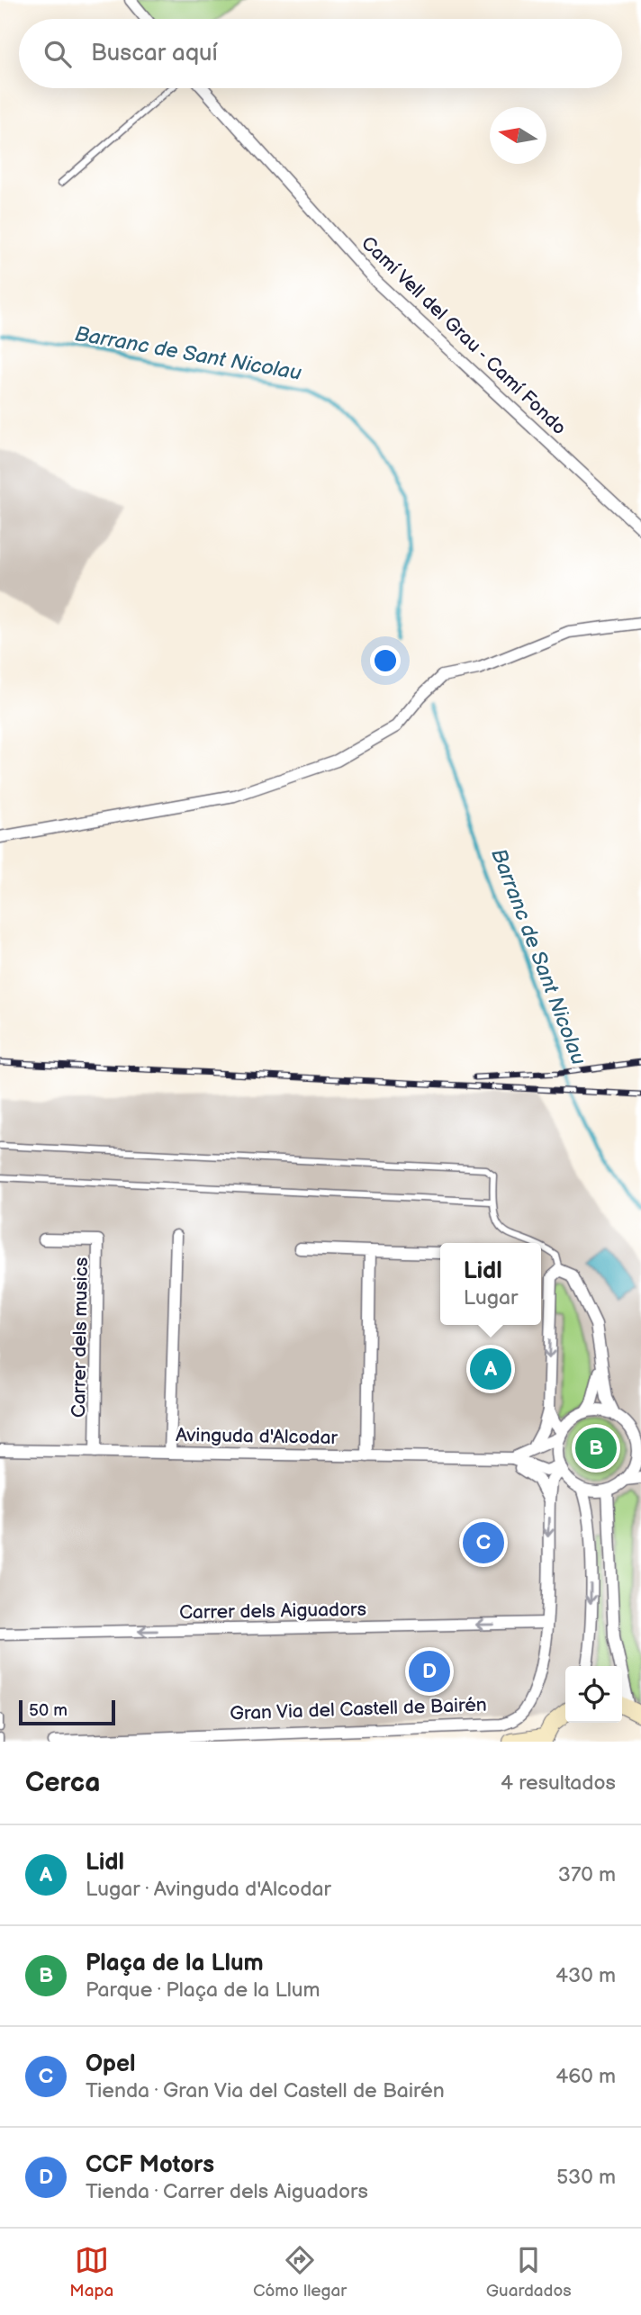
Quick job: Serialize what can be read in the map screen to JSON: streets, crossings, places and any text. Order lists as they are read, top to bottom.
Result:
{
  "streets": {
    "street": [
      "Camí Vell del Grau - Camí Fondo",
      "Carrer dels musics",
      "Avinguda d'Alcodar",
      "Carrer dels Aiguadors",
      "Gran Via del Castell de Bairén"
    ]
  },
  "crossings": [
    ["Carrer dels musics", "Avinguda d'Alcodar"],
    ["Avinguda d'Alcodar", "Gran Via del Castell de Bairén"],
    ["Carrer dels Aiguadors", "Gran Via del Castell de Bairén"]
  ],
  "one_way": ["Carrer dels Aiguadors"],
  "water": ["Barranc de Sant Nicolau"],
  "scale_bar": "50 m",
  "north": "left",
  "page": {
    "search": "Buscar aquí",
    "popup": ["Lidl", "Lugar"],
    "pins": [
      "A",
      "B",
      "C",
      "D"
    ],
    "scale": "50 m",
    "heading": ["Cerca", "4 resultados"],
    "list": [
      {
        "mark": "A",
        "name": "Lidl",
        "note": "Lugar · Avinguda d'Alcodar",
        "value": "370 m"
      },
      {
        "mark": "B",
        "name": "Plaça de la Llum",
        "note": "Parque · Plaça de la Llum",
        "value": "430 m"
      },
      {
        "mark": "C",
        "name": "Opel",
        "note": "Tienda · Gran Via del Castell de Bairén",
        "value": "460 m"
      },
      {
        "mark": "D",
        "name": "CCF Motors",
        "note": "Tienda · Carrer dels Aiguadors",
        "value": "530 m"
      }
    ],
    "nav": ["Mapa", "Cómo llegar", "Guardados"]
  }
}
